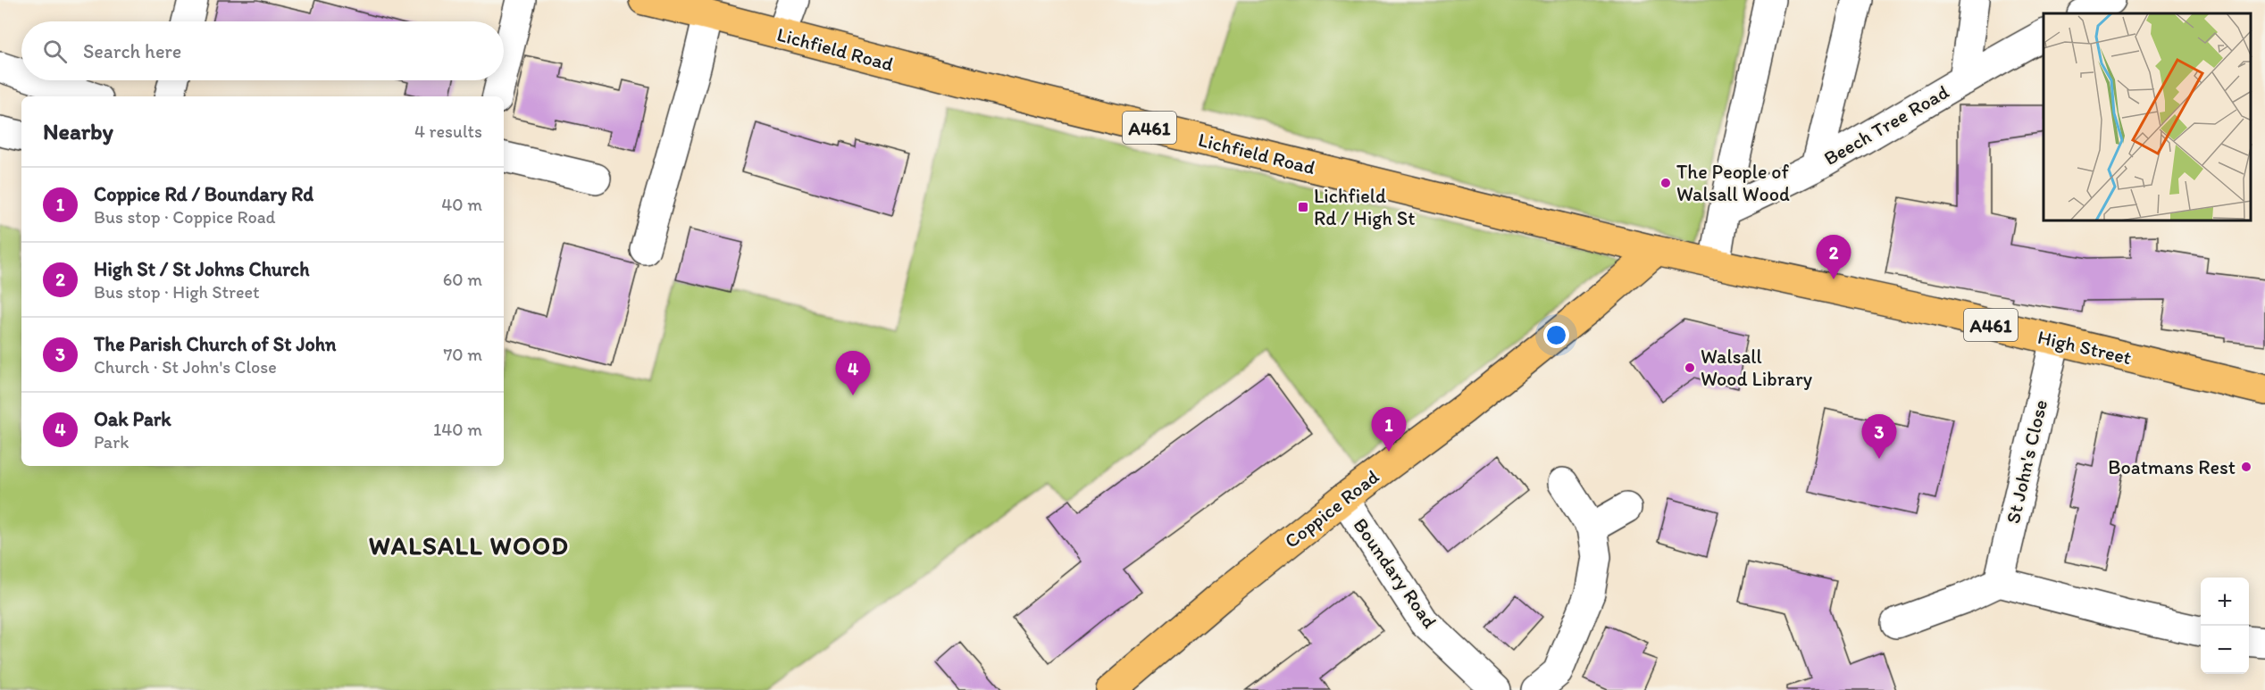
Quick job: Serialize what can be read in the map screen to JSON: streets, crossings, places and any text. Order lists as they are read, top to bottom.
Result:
{
  "streets": {
    "main road": [
      "Lichfield Road",
      "A461",
      "High Street",
      "Coppice Road"
    ],
    "street": ["Beech Tree Road", "St John's Close", "Boundary Road"]
  },
  "crossings": [
    ["Lichfield Road", "High Street"],
    ["Lichfield Road", "Coppice Road"],
    ["High Street", "St John's Close"],
    ["Coppice Road", "Boundary Road"]
  ],
  "districts": ["WALSALL WOOD"],
  "places": {
    "other": ["The People of Walsall Wood", "Walsall Wood Library", "Boatmans Rest"],
    "transit": ["Lichfield Rd / High St"]
  },
  "page": {
    "search": "Search here",
    "heading": ["Nearby", "4 results"],
    "list": [
      {
        "mark": "1",
        "name": "Coppice Rd / Boundary Rd",
        "note": "Bus stop · Coppice Road",
        "value": "40 m"
      },
      {
        "mark": "2",
        "name": "High St / St Johns Church",
        "note": "Bus stop · High Street",
        "value": "60 m"
      },
      {
        "mark": "3",
        "name": "The Parish Church of St John",
        "note": "Church · St John's Close",
        "value": "70 m"
      },
      {
        "mark": "4",
        "name": "Oak Park",
        "note": "Park",
        "value": "140 m"
      }
    ],
    "pins": [
      "2",
      "4",
      "1",
      "3"
    ],
    "map_buttons": ["+", "−"]
  }
}
